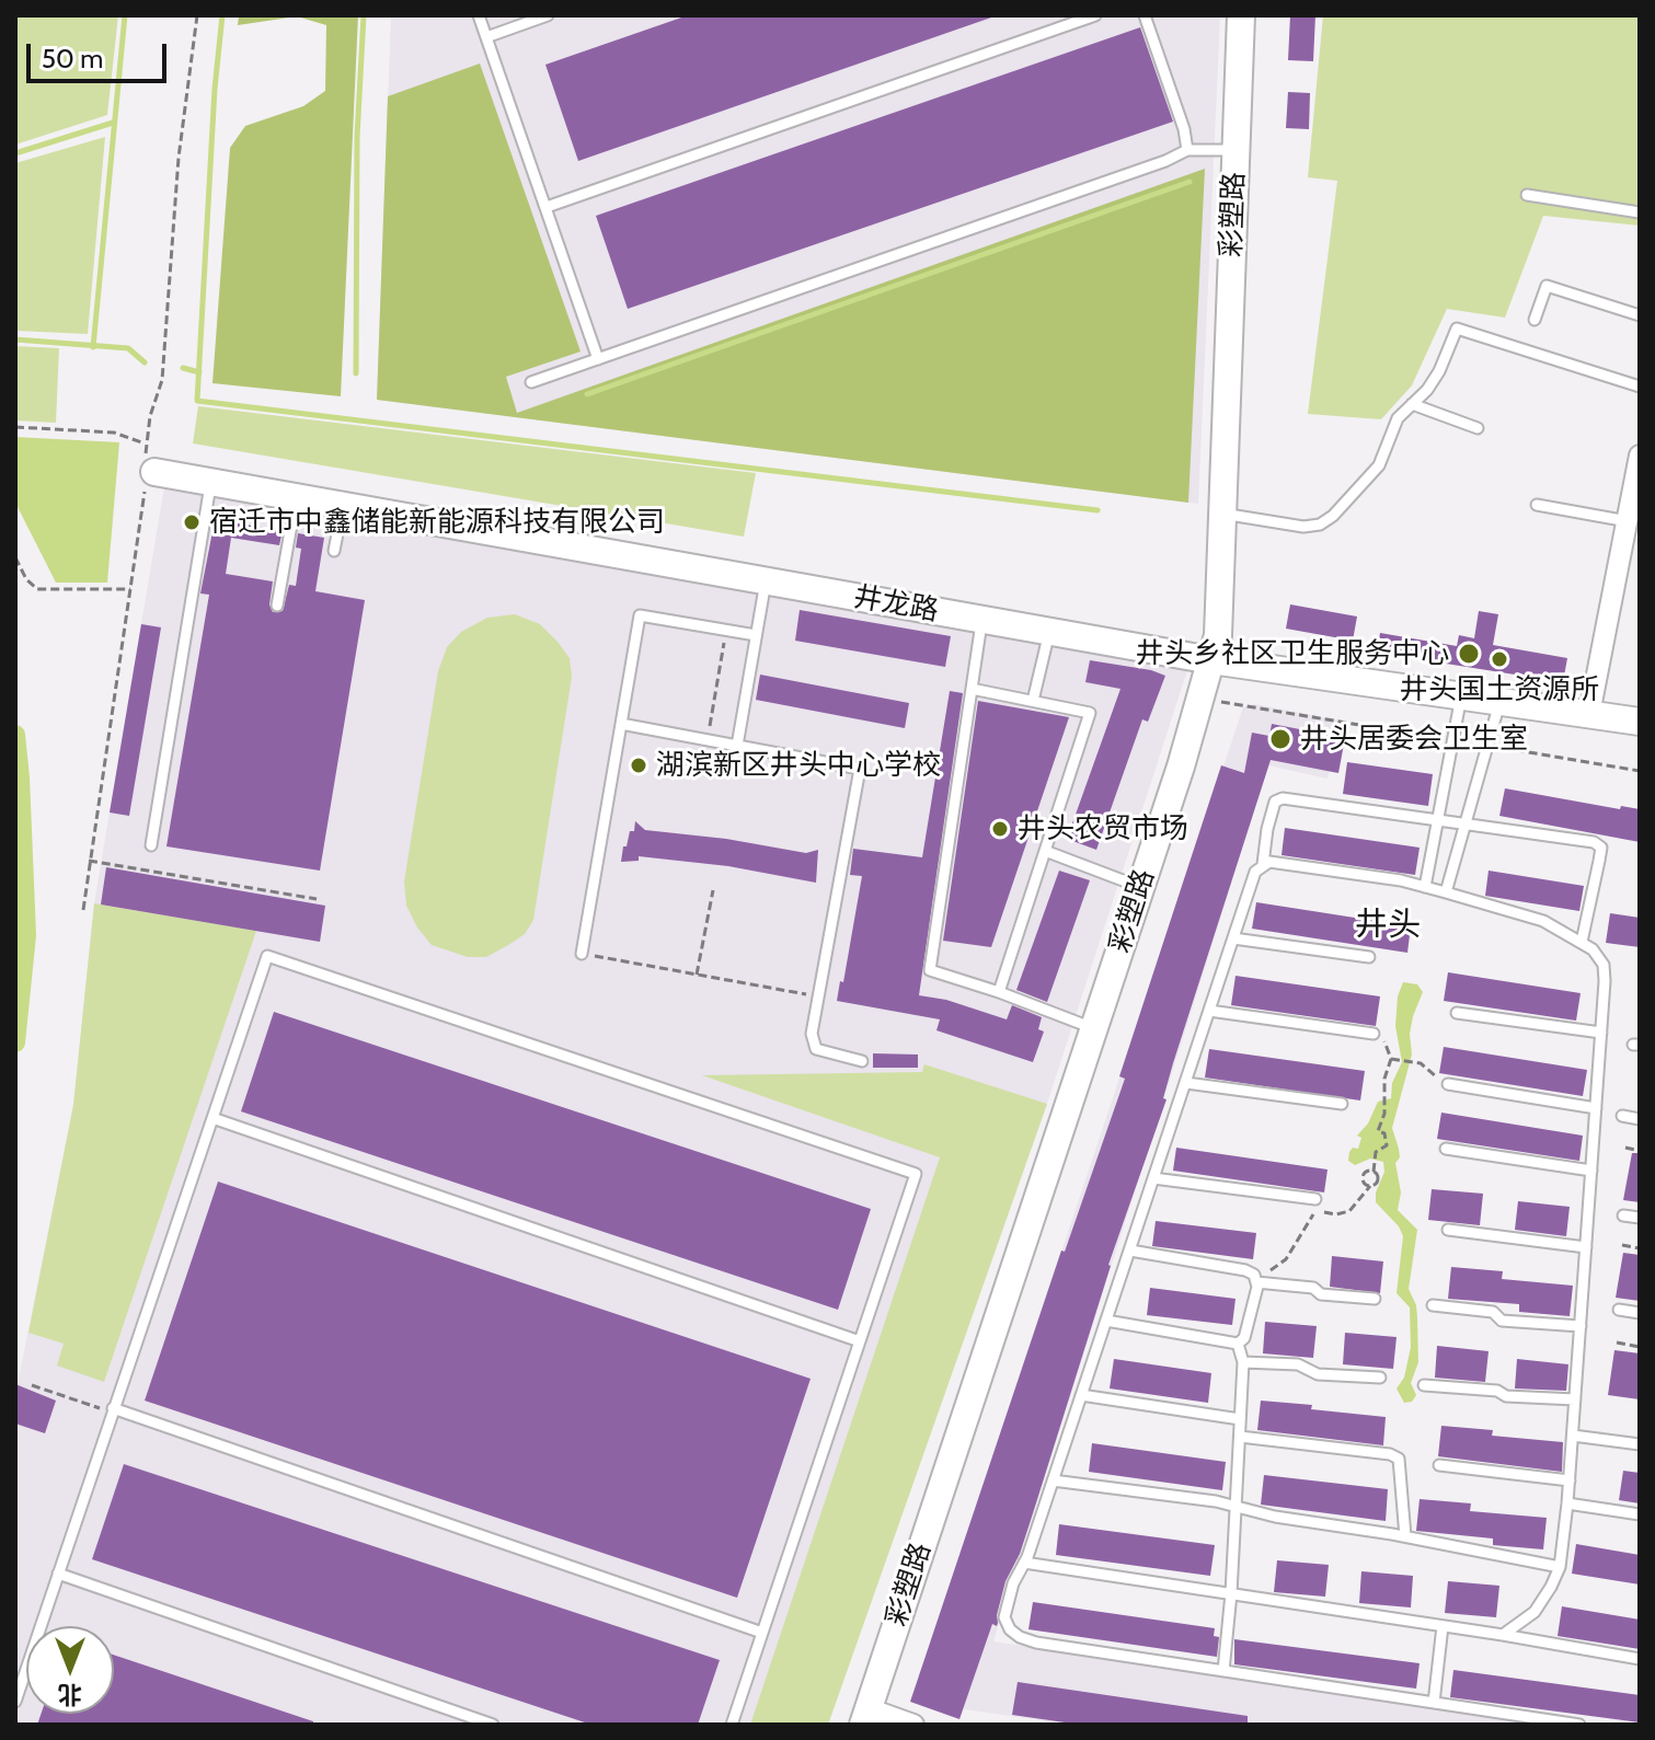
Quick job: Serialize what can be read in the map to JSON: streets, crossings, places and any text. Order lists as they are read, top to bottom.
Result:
{
  "streets": {
    "street": ["彩塑路", "井龙路"]
  },
  "crossings": [
    ["彩塑路", "井龙路"]
  ],
  "districts": ["井头"],
  "places": [
    "宿迁市中鑫储能新能源科技有限公司",
    "井头乡社区卫生服务中心",
    "井头国土资源所",
    "井头居委会卫生室",
    "湖滨新区井头中心学校",
    "井头农贸市场"
  ],
  "scale_bar": "50 m",
  "north": "bottom"
}
